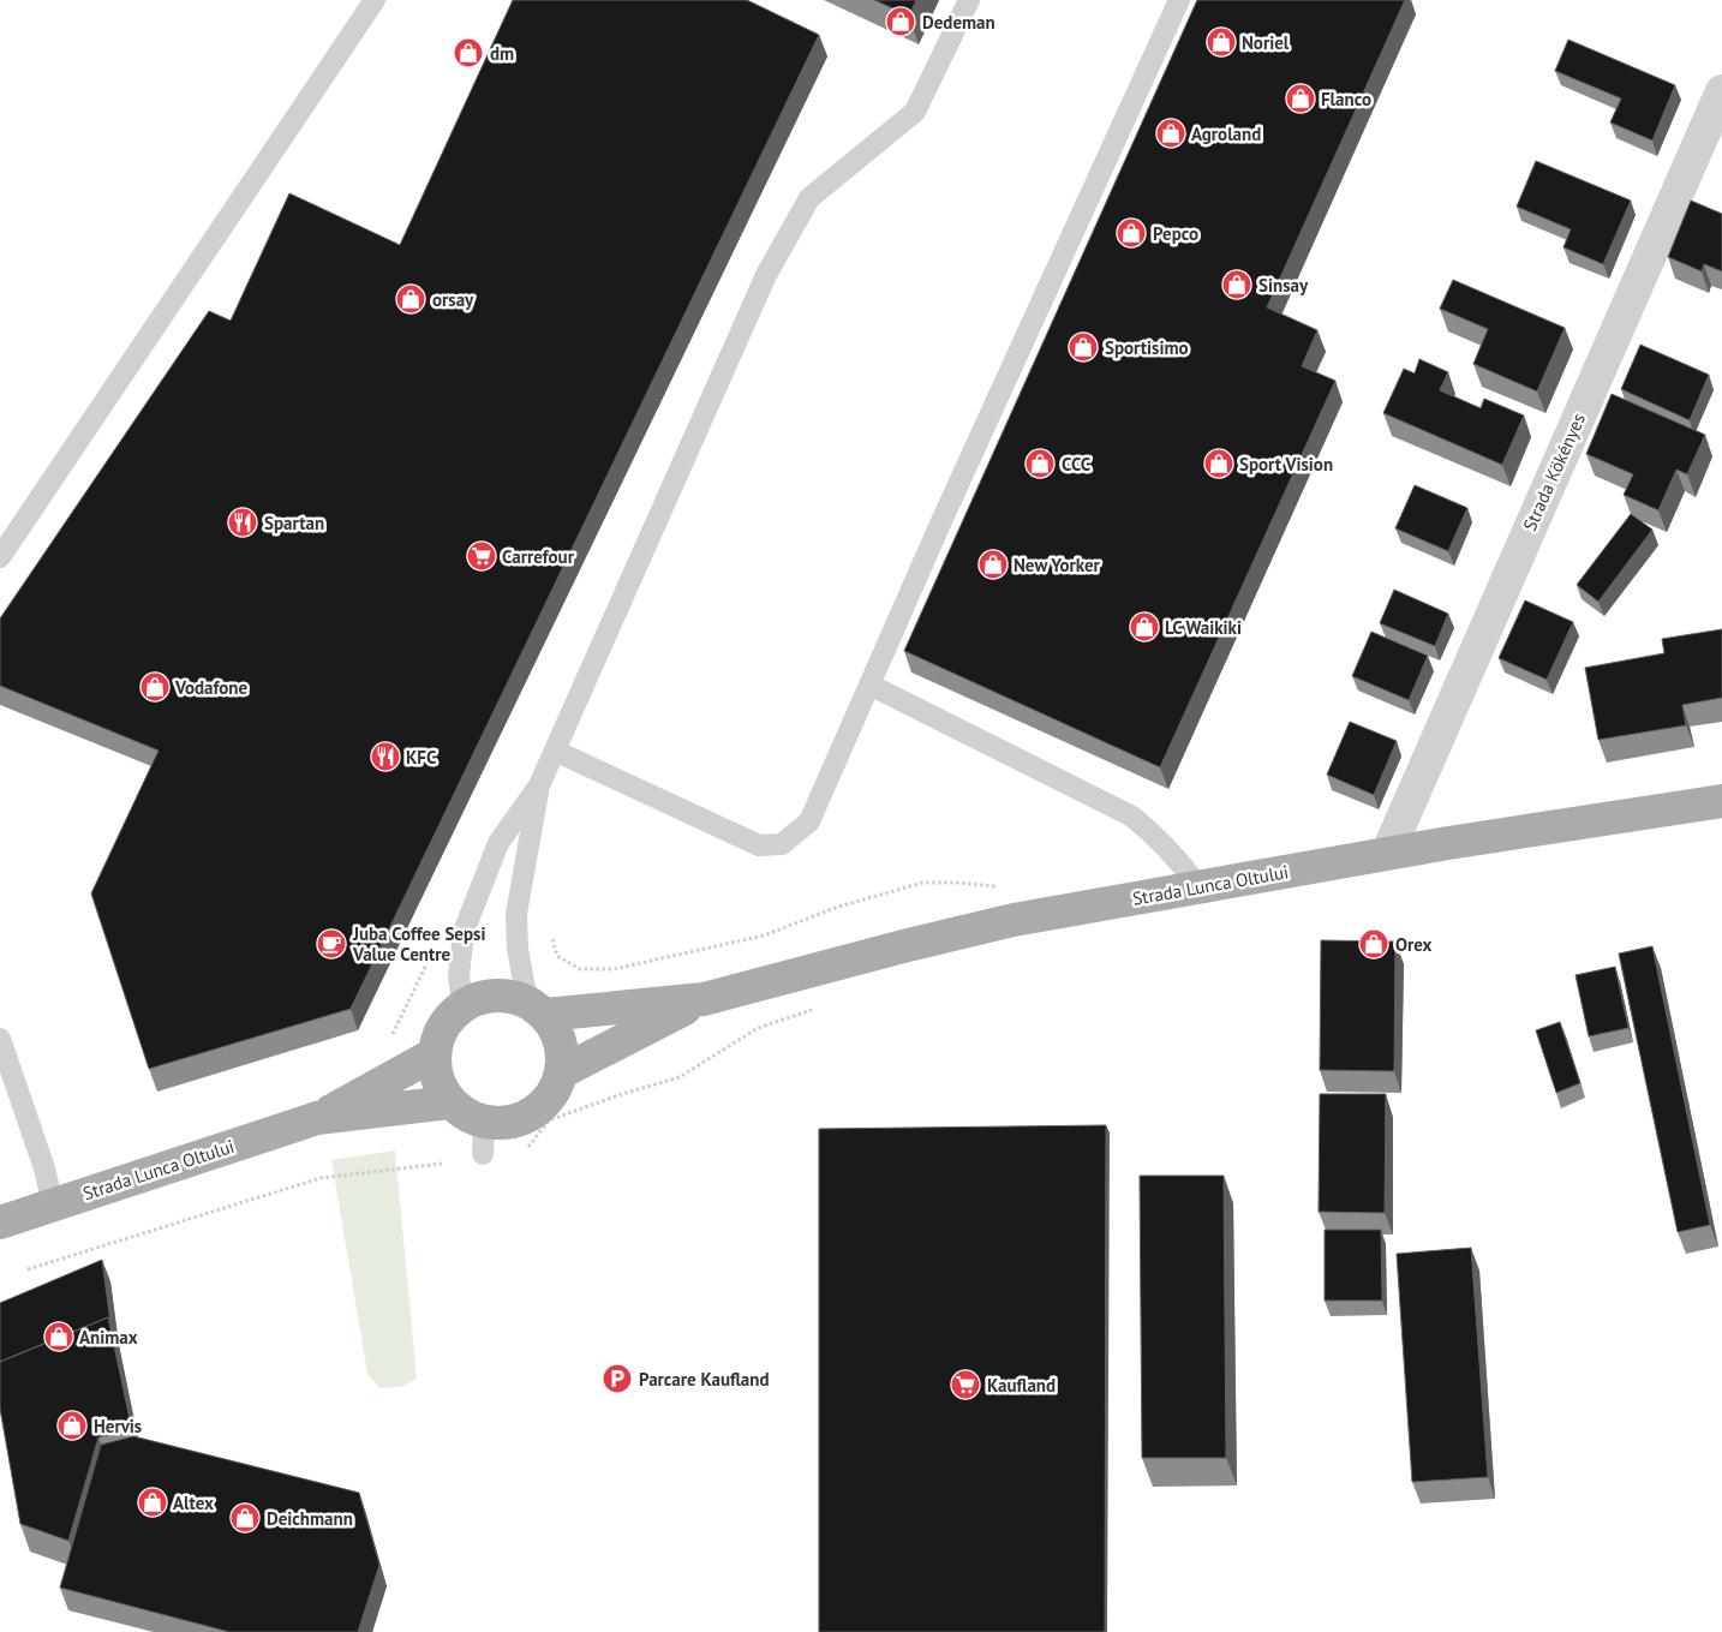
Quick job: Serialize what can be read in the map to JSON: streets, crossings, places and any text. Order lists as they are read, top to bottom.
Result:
{
  "streets": {
    "main road": ["Strada Lunca Oltului"],
    "street": ["Strada Kökényes"]
  },
  "crossings": [
    ["Strada Kökényes", "Strada Lunca Oltului"]
  ],
  "places": {
    "shop": [
      "Dedeman",
      "Noriel",
      "dm",
      "Flanco",
      "Agroland",
      "Pepco",
      "Sinsay",
      "orsay",
      "Sportisimo",
      "CCC",
      "Sport Vision",
      "New Yorker",
      "LC Waikiki",
      "Vodafone",
      "Orex",
      "Animax",
      "Hervis",
      "Altex",
      "Deichmann"
    ],
    "restaurant": ["Spartan", "KFC"],
    "supermarket": ["Carrefour", "Kaufland"],
    "cafe": ["Juba Coffee Sepsi Value Centre"],
    "parking": ["Parcare Kaufland"]
  }
}
